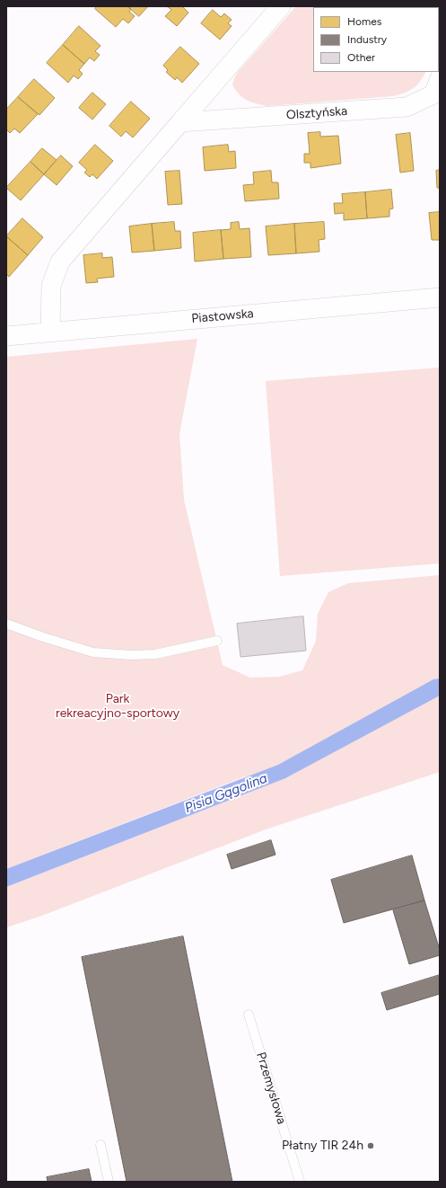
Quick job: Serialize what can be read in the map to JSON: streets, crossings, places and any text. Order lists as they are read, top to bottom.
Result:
{
  "streets": {
    "street": ["Olsztyńska", "Piastowska"],
    "lane": ["Przemysłowa"]
  },
  "water": ["Pisia Gągolina"],
  "parks": ["Park rekreacyjno-sportowy"],
  "places": ["Płatny TIR 24h"],
  "legend": ["Homes", "Industry", "Other"]
}
